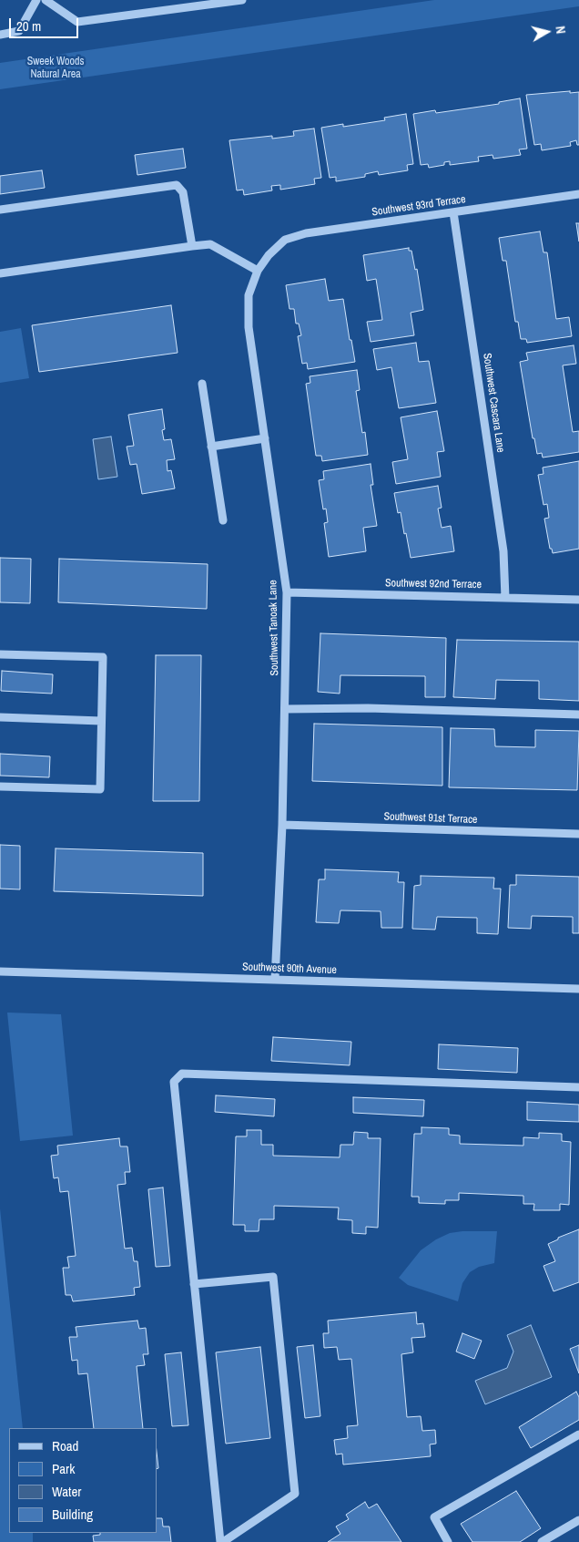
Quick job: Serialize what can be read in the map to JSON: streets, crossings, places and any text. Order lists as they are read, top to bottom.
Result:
{
  "streets": {
    "street": [
      "Southwest 93rd Terrace",
      "Southwest Cascara Lane",
      "Southwest 92nd Terrace",
      "Southwest Tanoak Lane",
      "Southwest 91st Terrace",
      "Southwest 90th Avenue"
    ]
  },
  "crossings": [
    ["Southwest 93rd Terrace", "Southwest Cascara Lane"],
    ["Southwest 93rd Terrace", "Southwest Tanoak Lane"],
    ["Southwest Cascara Lane", "Southwest 92nd Terrace"],
    ["Southwest 92nd Terrace", "Southwest Tanoak Lane"],
    ["Southwest Tanoak Lane", "Southwest 91st Terrace"],
    ["Southwest Tanoak Lane", "Southwest 90th Avenue"]
  ],
  "parks": ["Sweek Woods Natural Area"],
  "legend": [
    "Road",
    "Park",
    "Water",
    "Building"
  ],
  "scale_bar": "20 m",
  "north": "right"
}
